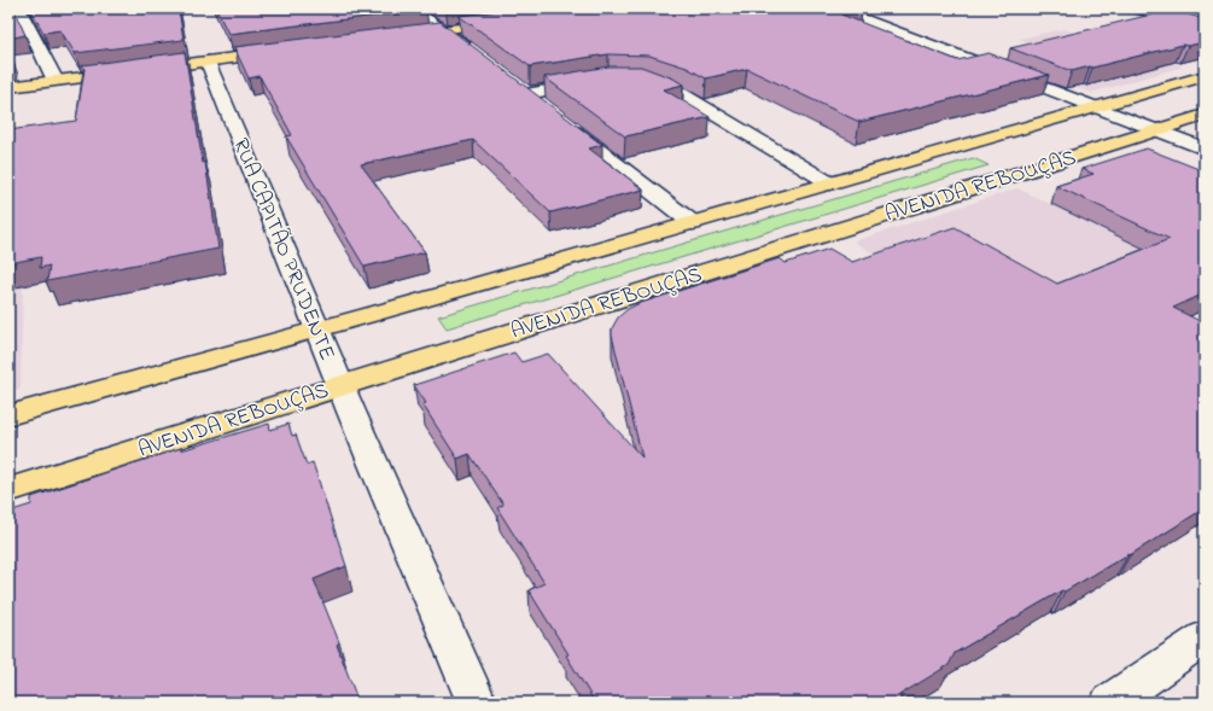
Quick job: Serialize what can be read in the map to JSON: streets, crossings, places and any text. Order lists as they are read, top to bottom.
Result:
{
  "streets": {
    "main road": ["AVENIDA REBOUÇAS"],
    "street": ["RUA CAPITÃO PRUDENTE"]
  },
  "crossings": [
    ["AVENIDA REBOUÇAS", "RUA CAPITÃO PRUDENTE"]
  ]
}
